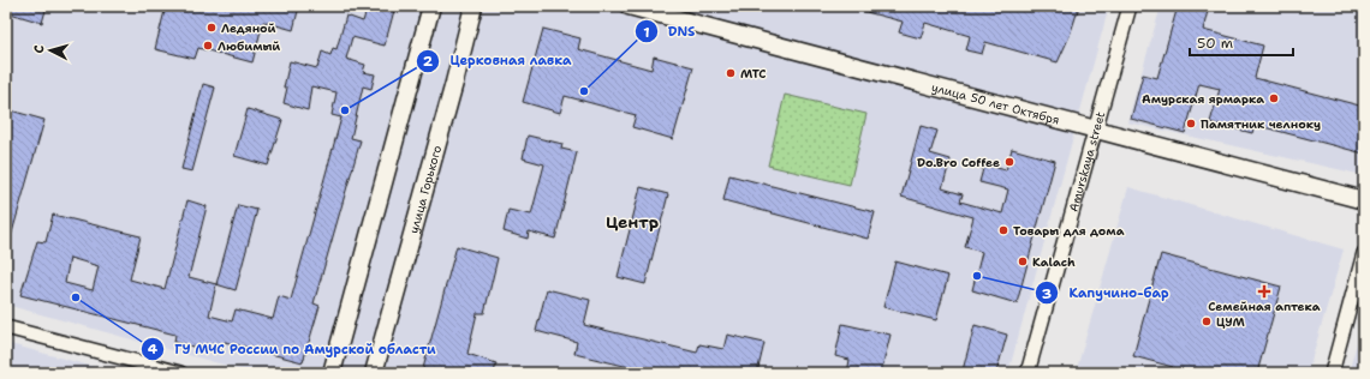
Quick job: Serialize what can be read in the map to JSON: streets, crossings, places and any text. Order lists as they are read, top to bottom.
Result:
{
  "streets": {
    "main road": ["улица 50 лет Октября", "улица Горького"],
    "street": ["Amurskaya street"]
  },
  "crossings": [
    ["улица 50 лет Октября", "Amurskaya street"]
  ],
  "districts": ["Центр"],
  "places": {
    "other": [
      "Ледяной",
      "Любимый",
      "МТС",
      "DNS",
      "Амурская ярмарка",
      "Церковная лавка",
      "Памятник челноку",
      "Do.Bro Coffee",
      "Товары для дома",
      "Kalach",
      "Капучино-бар",
      "ГУ МЧС России по Амурской области",
      "ЦУМ"
    ],
    "health": ["Семейная аптека"]
  },
  "scale_bar": "50 m",
  "north": "left"
}
